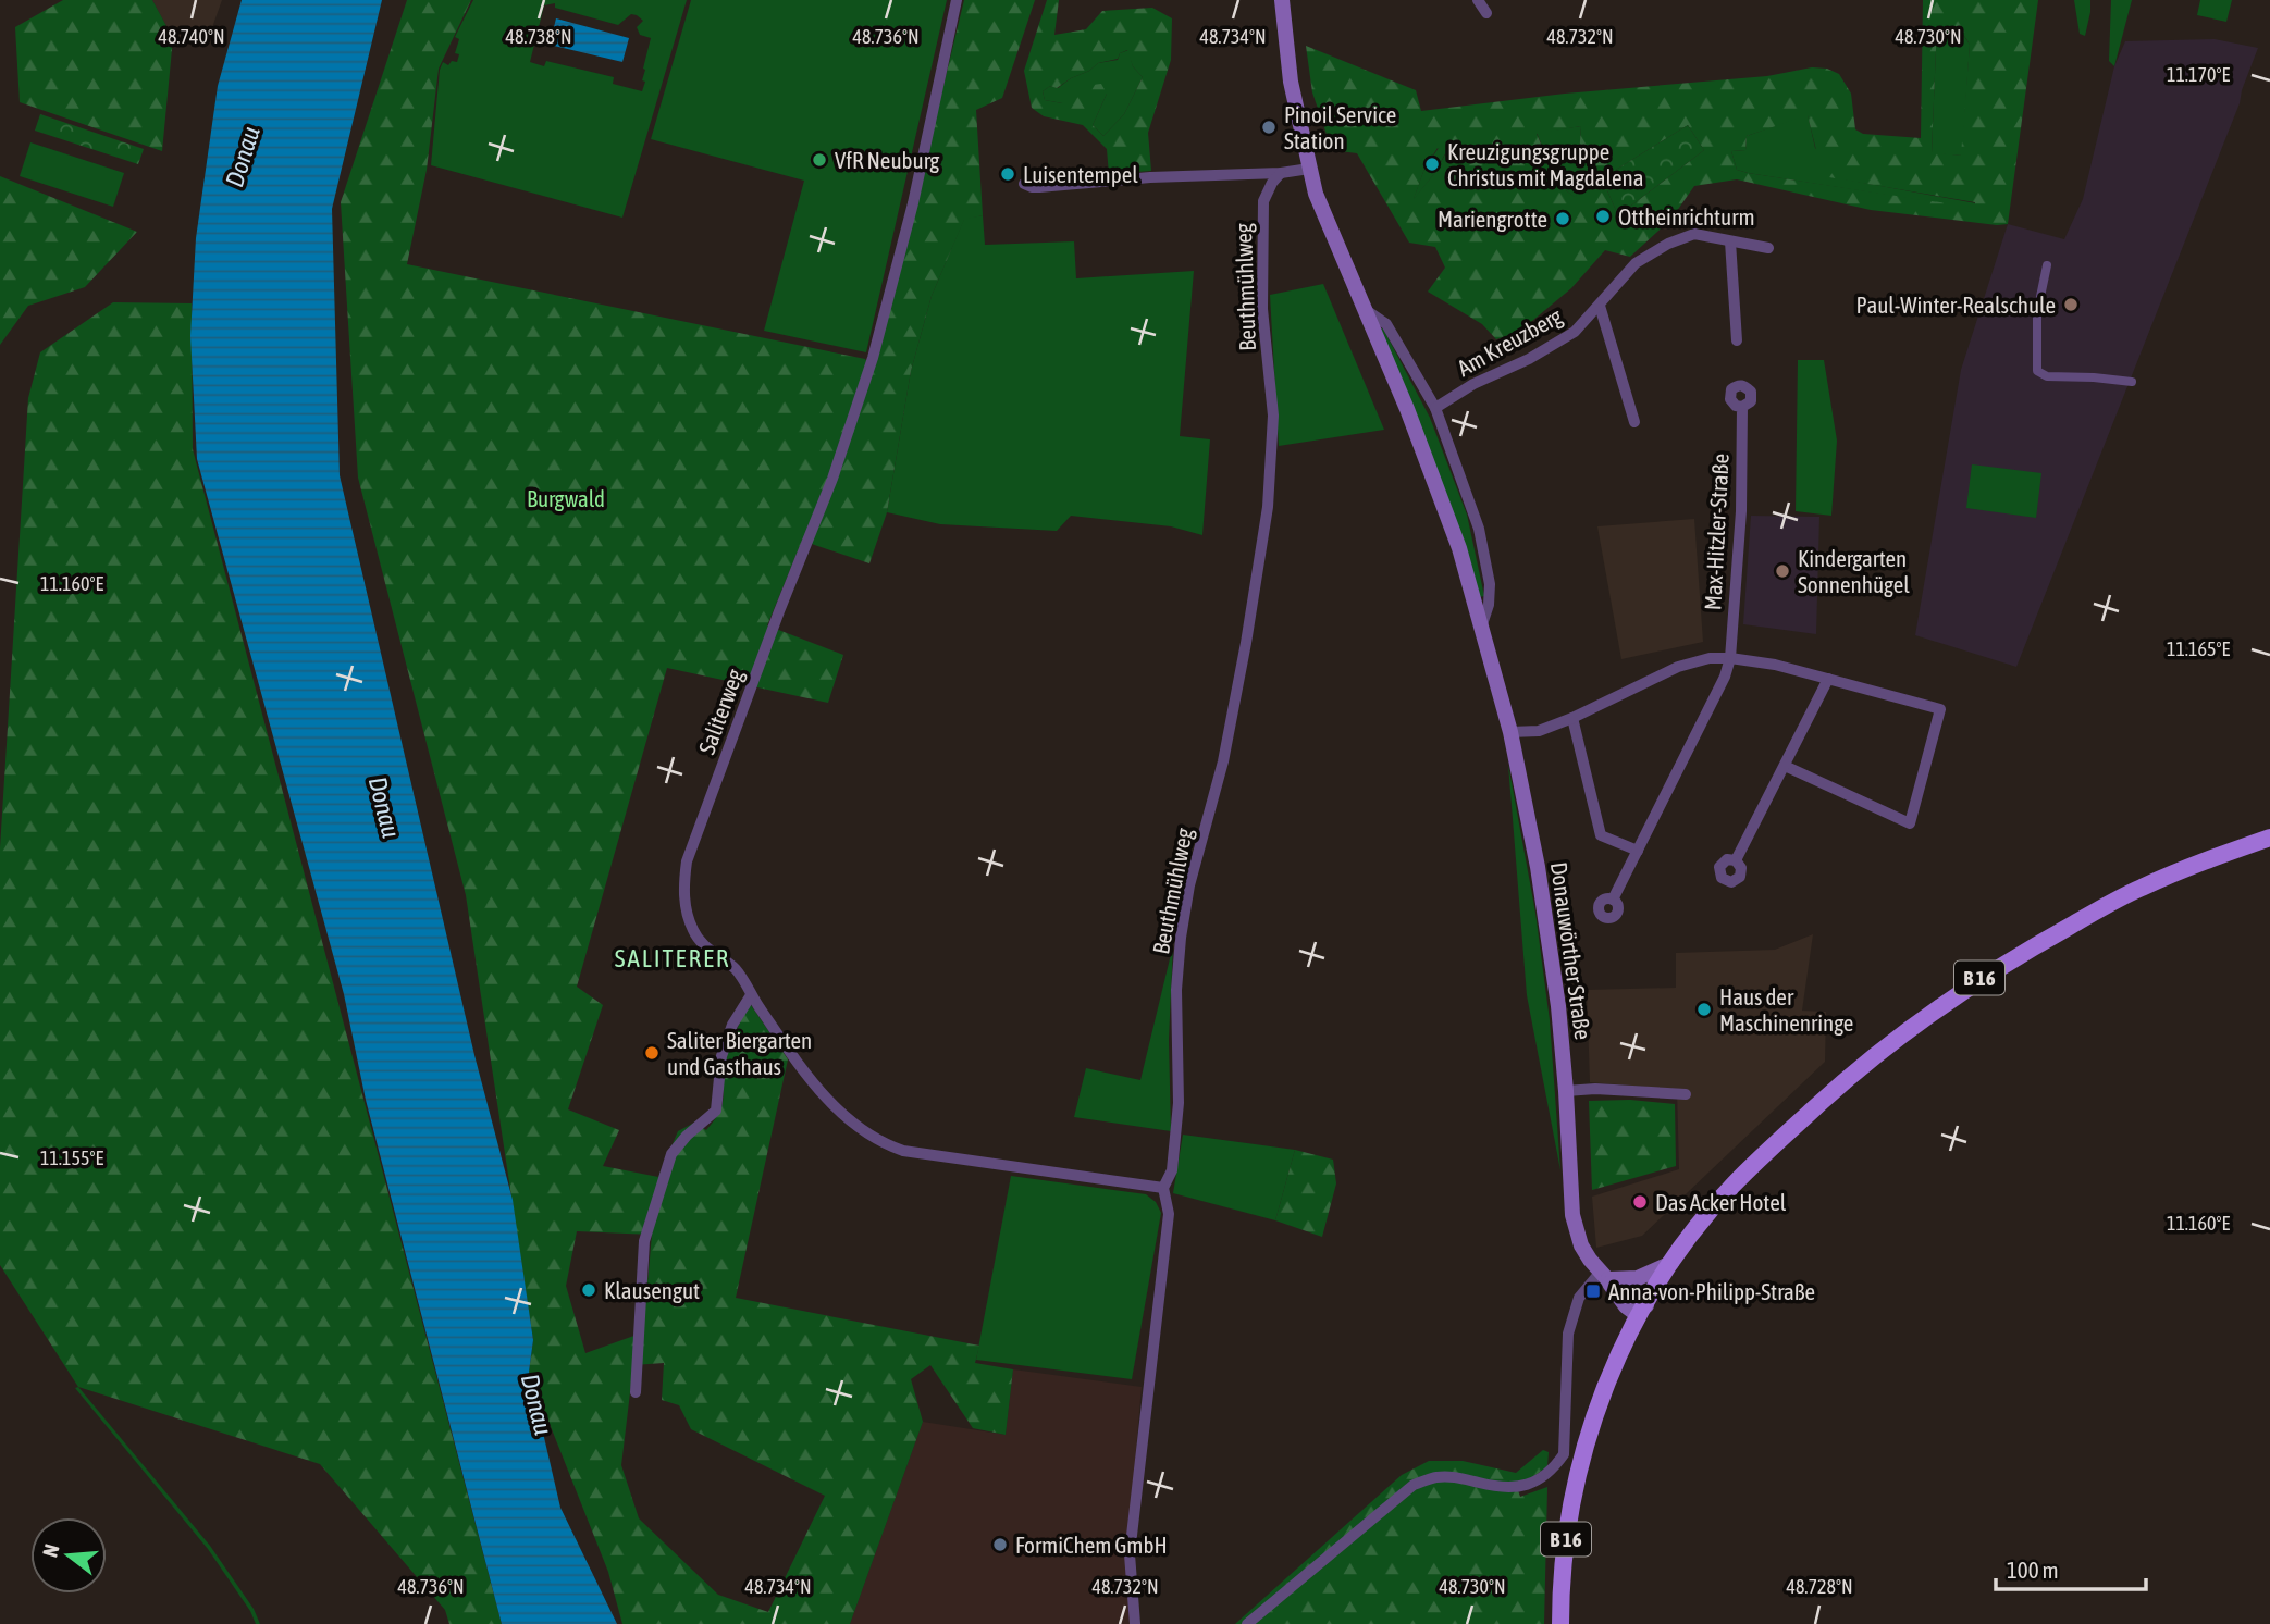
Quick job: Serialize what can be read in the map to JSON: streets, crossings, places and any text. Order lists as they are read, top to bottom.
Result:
{
  "streets": {
    "main road": ["Donauwörther Straße", "B 16"],
    "street": [
      "Beuthmühlweg",
      "Am Kreuzberg",
      "Max-Hitzler-Straße",
      "Saliterweg"
    ]
  },
  "crossings": [
    ["Beuthmühlweg", "Saliterweg"],
    ["Am Kreuzberg", "Donauwörther Straße"],
    ["Donauwörther Straße", "B 16"]
  ],
  "districts": ["SALITERER"],
  "water": ["Donau"],
  "parks": ["Burgwald"],
  "places": {
    "other": [
      "Pinoil Service Station",
      "VfR Neuburg",
      "Kreuzigungsgruppe Christus mit Magdalena",
      "Luisentempel",
      "Ottheinrichturm",
      "Mariengrotte",
      "Paul-Winter-Realschule",
      "Kindergarten Sonnenhügel",
      "Haus der Maschinenringe",
      "Saliter Biergarten und Gasthaus",
      "Das Acker Hotel",
      "Klausengut",
      "FormiChem GmbH"
    ],
    "transit": ["Anna-von-Philipp-Straße"]
  },
  "scale_bar": "100 m",
  "north": "left",
  "coordinates": [
    "48.740°N",
    "48.738°N",
    "48.736°N",
    "48.734°N",
    "48.732°N",
    "48.730°N",
    "11.170°E",
    "11.160°E",
    "11.165°E",
    "11.155°E",
    "48.728°N"
  ]
}
